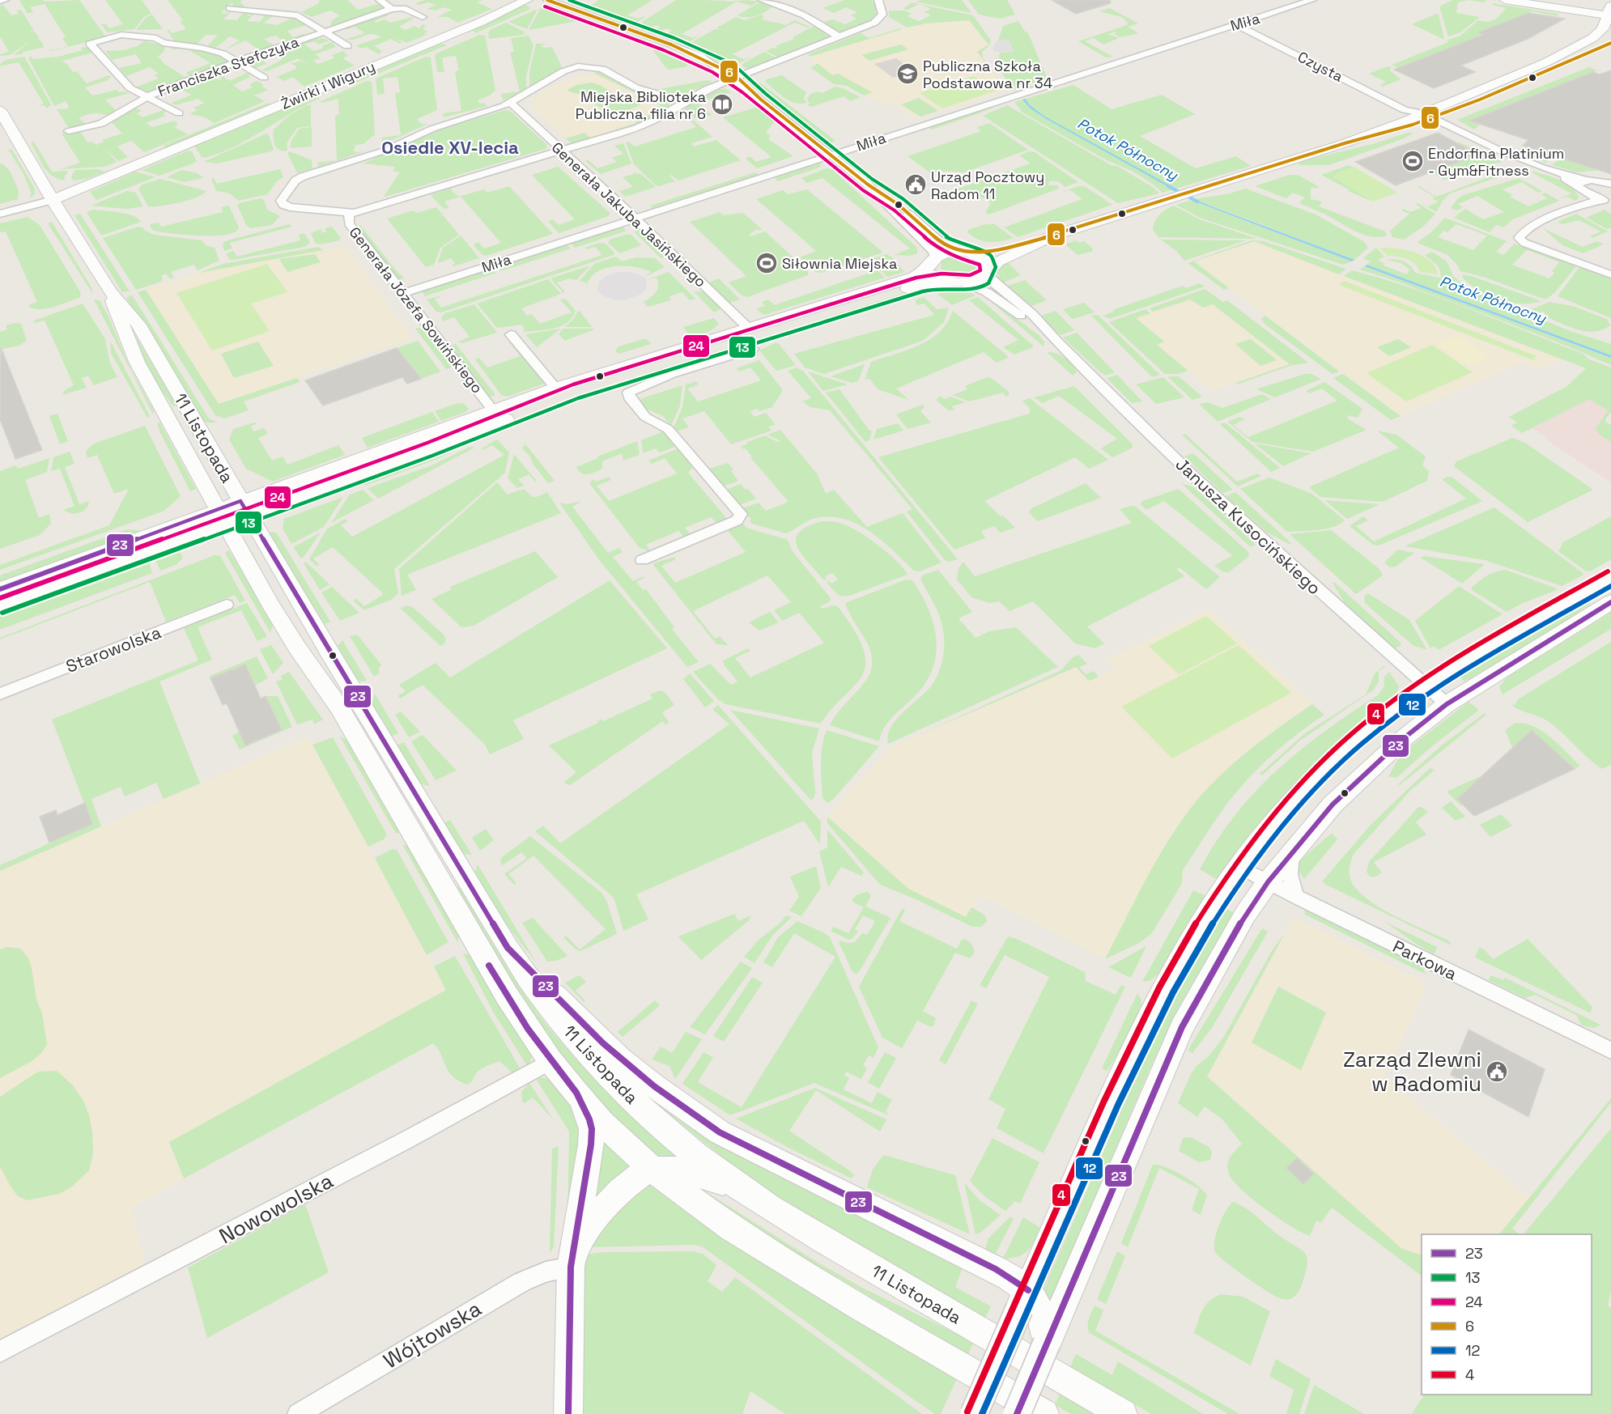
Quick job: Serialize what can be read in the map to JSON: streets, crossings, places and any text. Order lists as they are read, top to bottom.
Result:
{
  "streets": {
    "street": [
      "Miła",
      "Franciszka Stefczyka",
      "Czysta",
      "Żwirki i Wigury",
      "Generała Jakuba Jasińskiego",
      "Generała Józefa Sowińskiego",
      "11 Listopada",
      "Janusza Kusocińskiego",
      "Starowolska",
      "Parkowa",
      "Nowowolska",
      "Wójtowska"
    ]
  },
  "crossings": [
    ["Miła", "Czysta"],
    ["Miła", "Generała Jakuba Jasińskiego"],
    ["Miła", "Generała Józefa Sowińskiego"],
    ["Żwirki i Wigury", "11 Listopada"],
    ["Generała Jakuba Jasińskiego", "Generała Józefa Sowińskiego"],
    ["11 Listopada", "Nowowolska"],
    ["11 Listopada", "Wójtowska"]
  ],
  "districts": ["Osiedle XV-lecia"],
  "water": ["Potok Północny"],
  "places": {
    "school or university": ["Publiczna Szkoła Podstawowa nr 34"],
    "library": ["Miejska Biblioteka Publiczna, filia nr 6"],
    "sports": ["Endorfina Platinium - Gym&Fitness", "Siłownia Miejska"],
    "public building": ["Urząd Pocztowy Radom 11", "Zarząd Zlewni w Radomiu"]
  },
  "lines": [
    "transit line 13",
    "transit line 6",
    "transit line 24",
    "transit line 23",
    "transit line 4",
    "transit line 12"
  ],
  "legend": [
    "23",
    "13",
    "24",
    "6",
    "12",
    "4"
  ]
}
